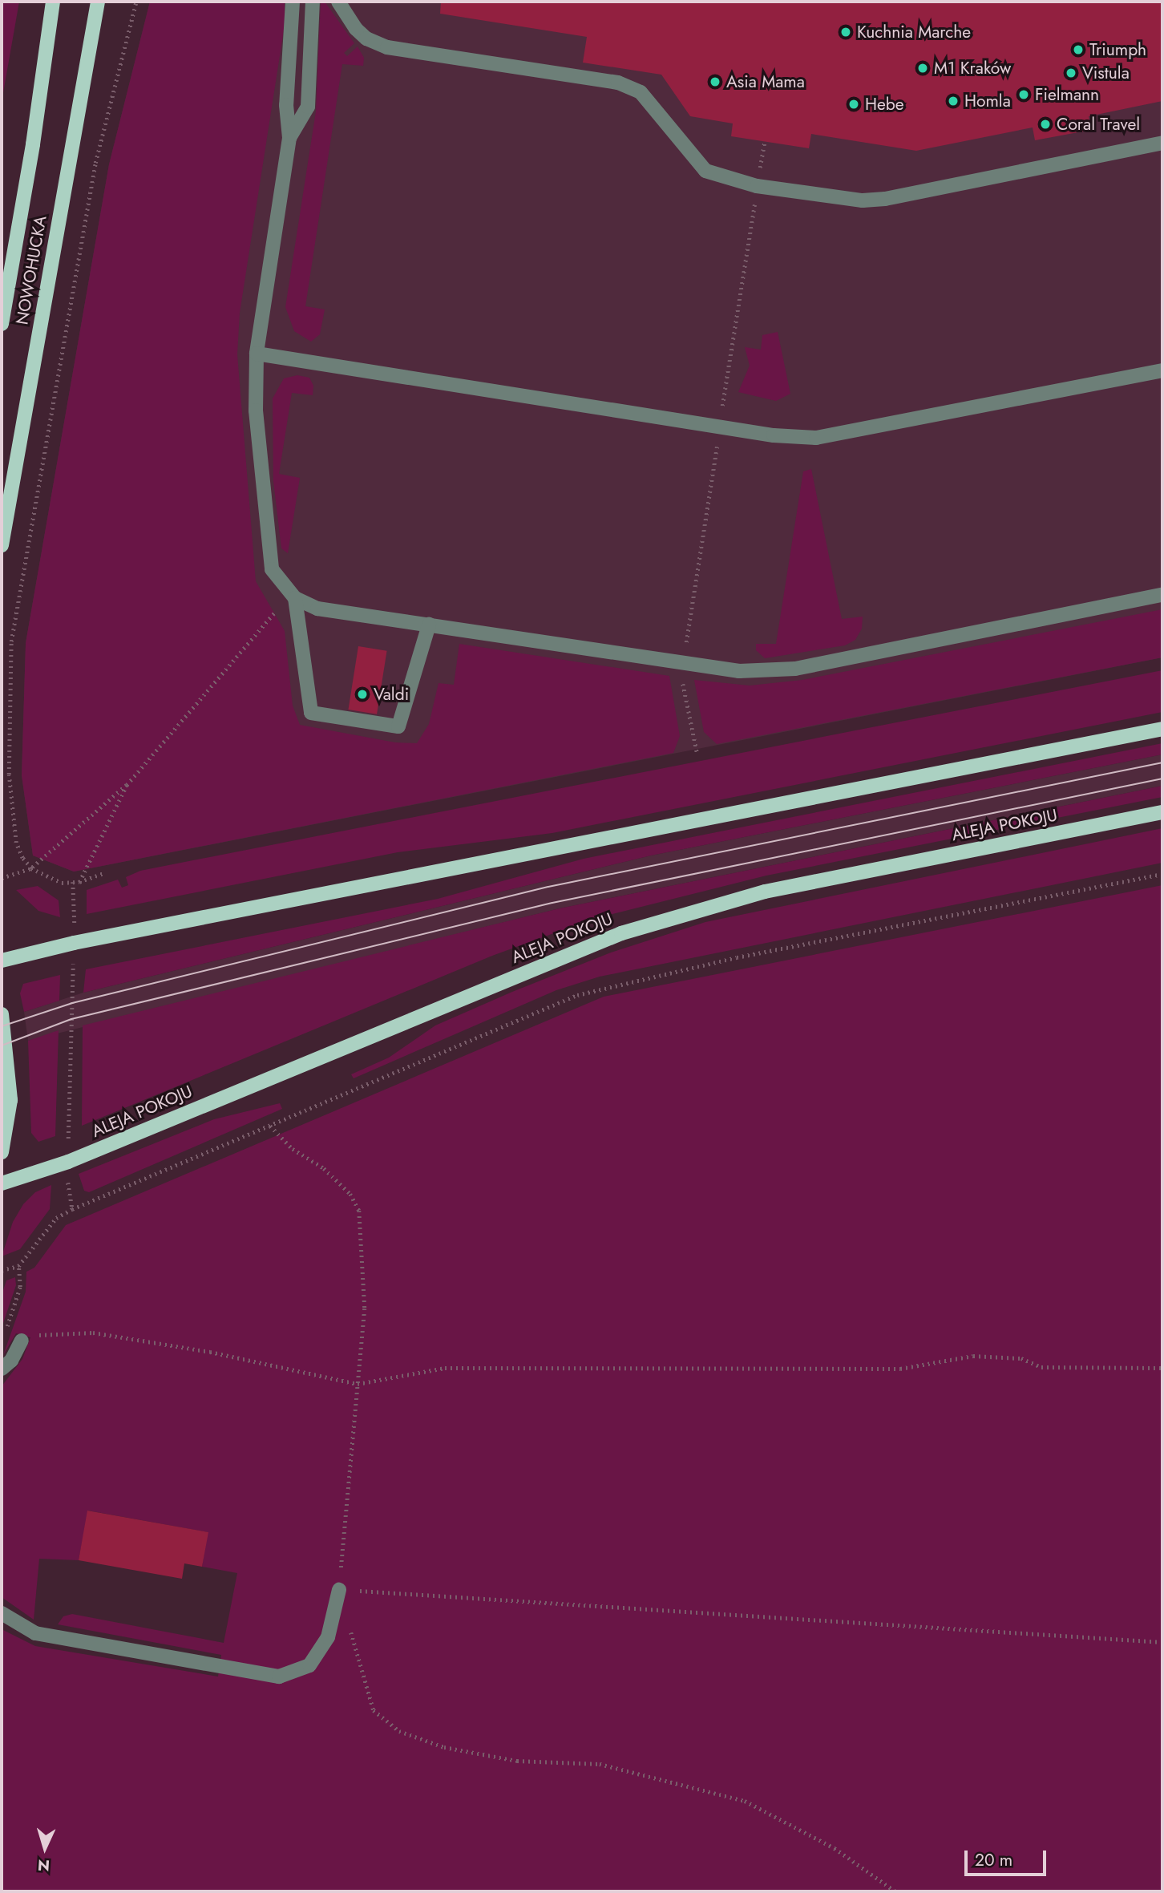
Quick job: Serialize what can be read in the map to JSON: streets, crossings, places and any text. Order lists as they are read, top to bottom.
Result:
{
  "streets": {
    "main road": ["NOWOHUCKA", "ALEJA POKOJU"]
  },
  "places": [
    "Kuchnia Marche",
    "Triumph",
    "M1 Kraków",
    "Vistula",
    "Asia Mama",
    "Fielmann",
    "Homla",
    "Hebe",
    "Coral Travel",
    "Valdi"
  ],
  "scale_bar": "20 m",
  "north": "bottom"
}
